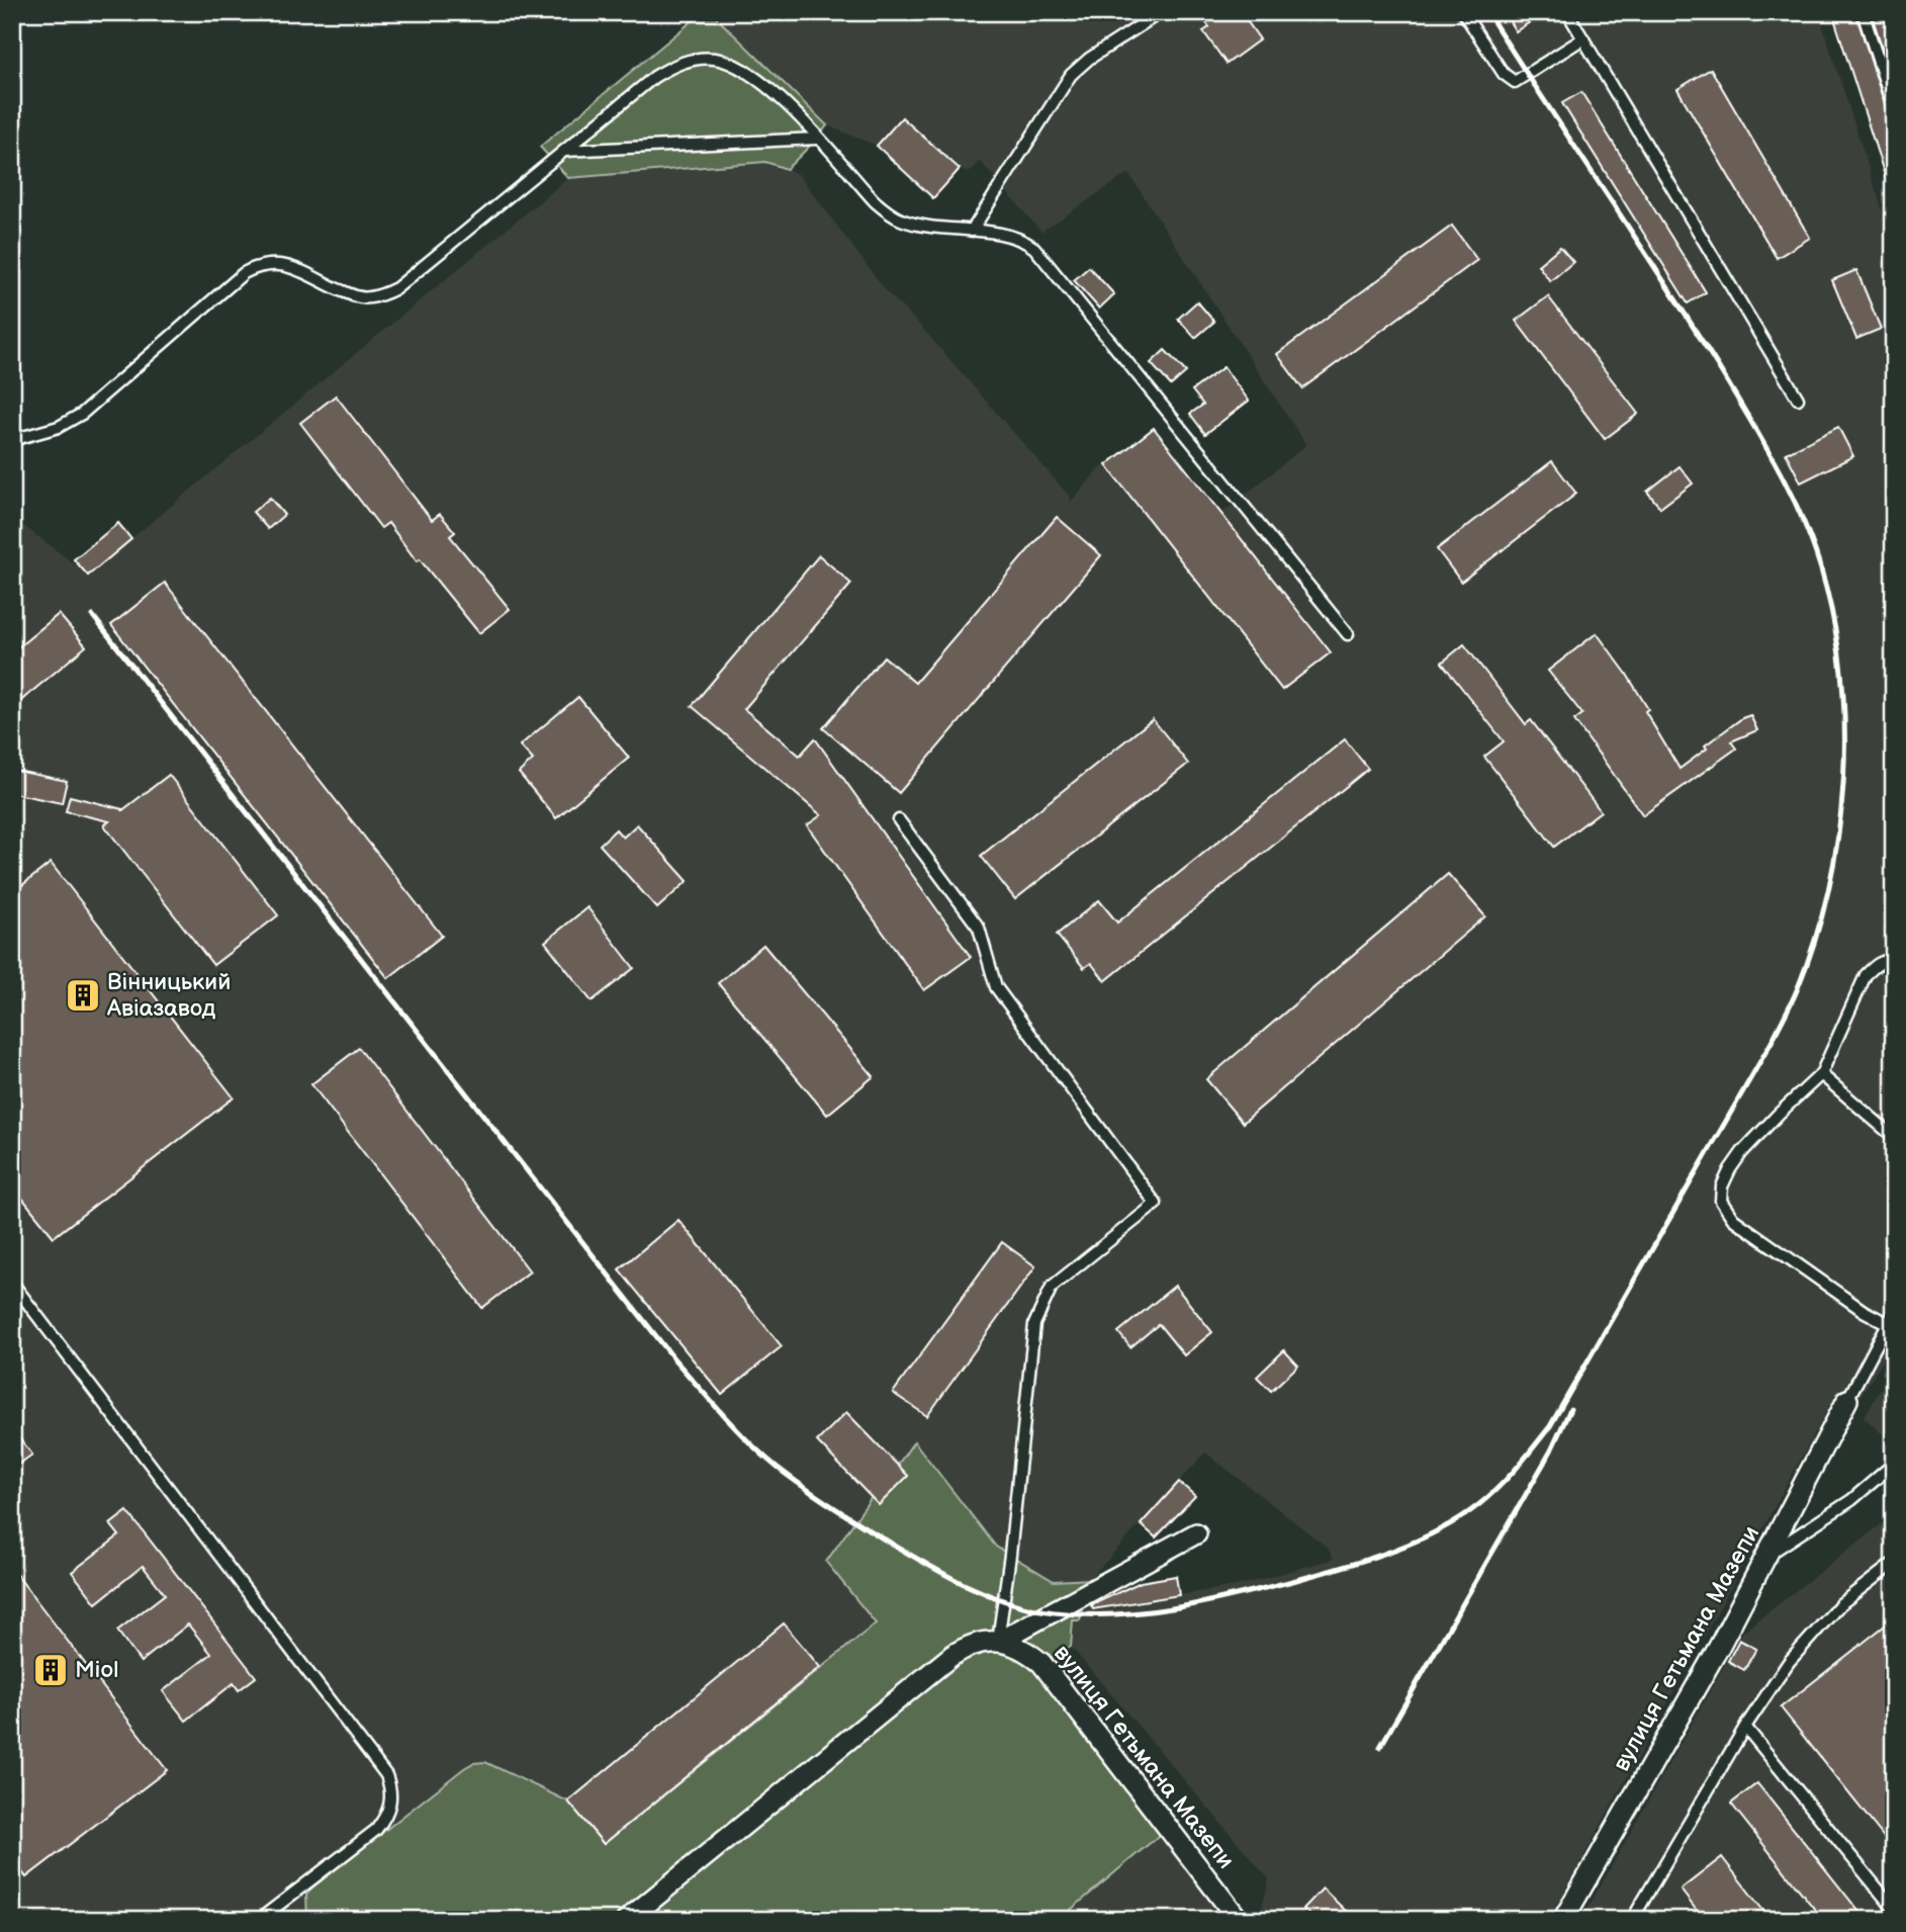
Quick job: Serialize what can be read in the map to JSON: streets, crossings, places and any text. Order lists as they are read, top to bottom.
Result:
{
  "streets": {
    "street": ["вулиця Гетьмана Мазепи"]
  },
  "places": {
    "building": ["Вінницький Авіазавод", "Miol"]
  }
}
